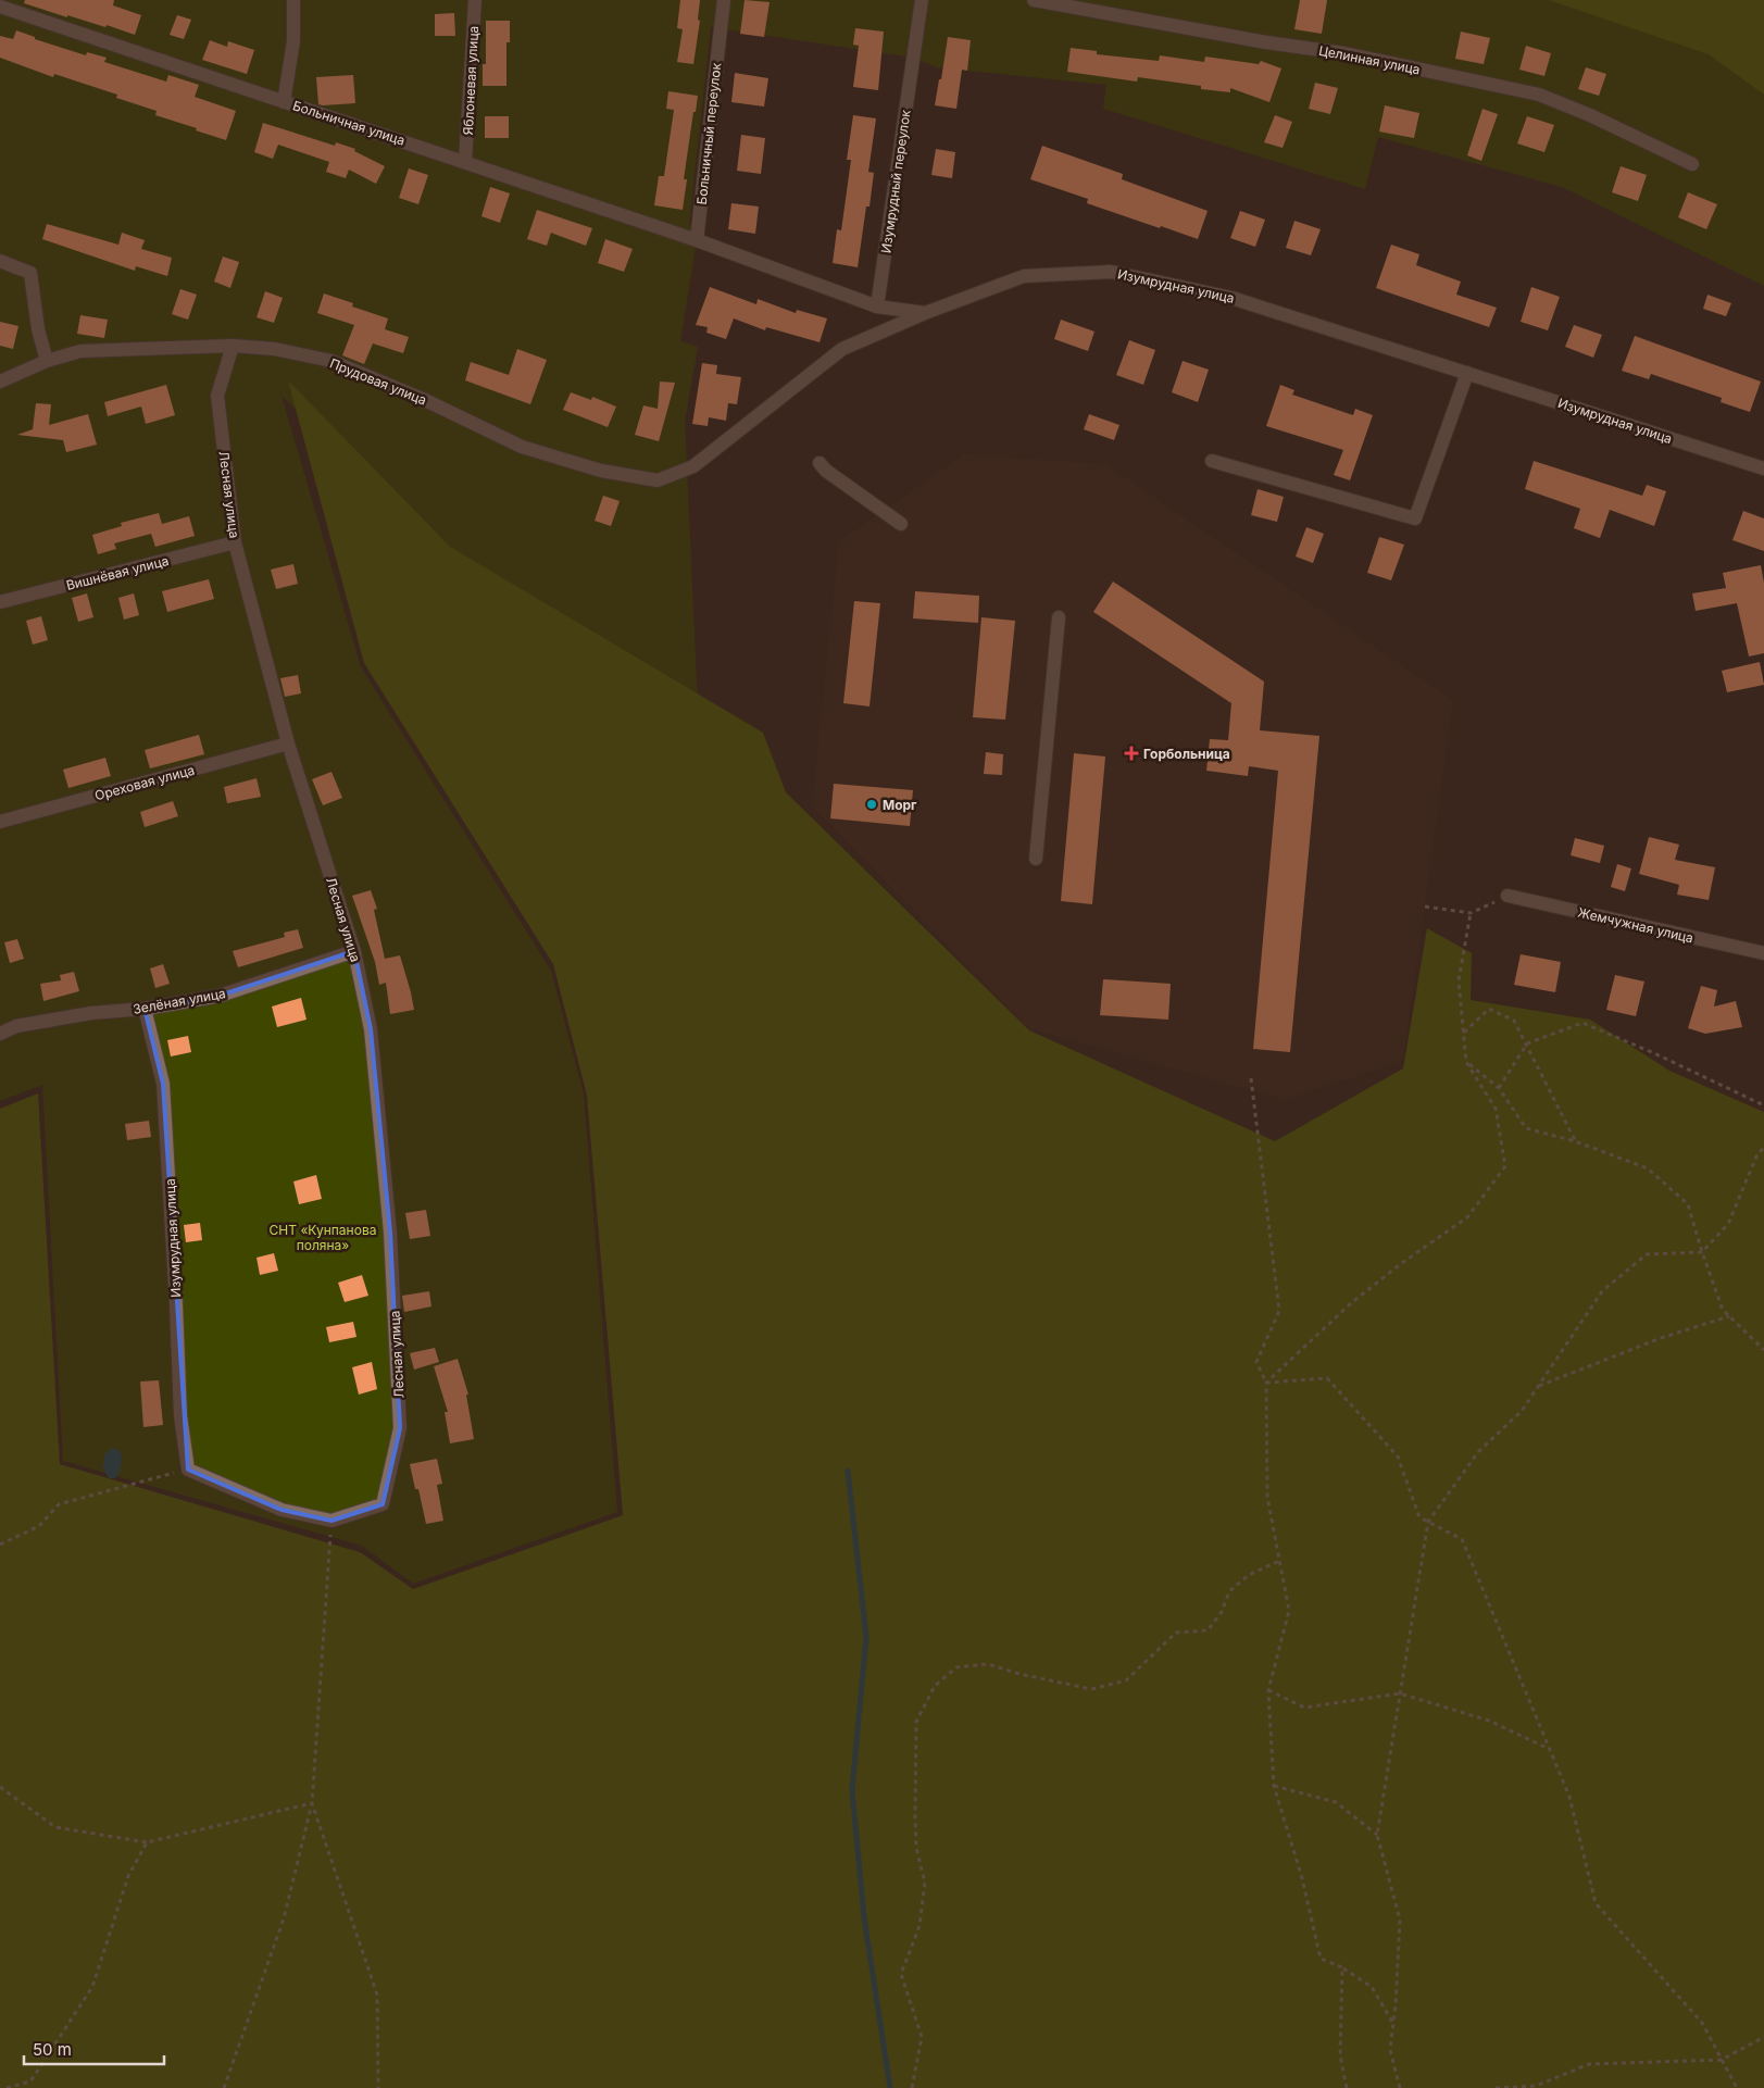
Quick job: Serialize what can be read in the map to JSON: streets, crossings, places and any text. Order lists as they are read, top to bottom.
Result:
{
  "streets": {
    "street": [
      "Целинная улица",
      "Яблоневая улица",
      "Больничная улица",
      "Больничный переулок",
      "Изумрудный переулок",
      "Изумрудная улица",
      "Прудовая улица",
      "Лесная улица",
      "Вишнёвая улица",
      "Ореховая улица",
      "Жемчужная улица",
      "Зелёная улица"
    ]
  },
  "crossings": [
    ["Яблоневая улица", "Больничная улица"],
    ["Больничная улица", "Больничный переулок"],
    ["Больничная улица", "Изумрудная улица"],
    ["Больничный переулок", "Изумрудная улица"],
    ["Изумрудный переулок", "Изумрудная улица"],
    ["Изумрудная улица", "Прудовая улица"],
    ["Изумрудная улица", "Зелёная улица"],
    ["Прудовая улица", "Лесная улица"],
    ["Лесная улица", "Вишнёвая улица"],
    ["Лесная улица", "Ореховая улица"],
    ["Лесная улица", "Зелёная улица"]
  ],
  "parks": ["СНТ «Кунпанова поляна»"],
  "places": {
    "health": ["Горбольница"],
    "other": ["Морг"]
  },
  "scale_bar": "50 m"
}
